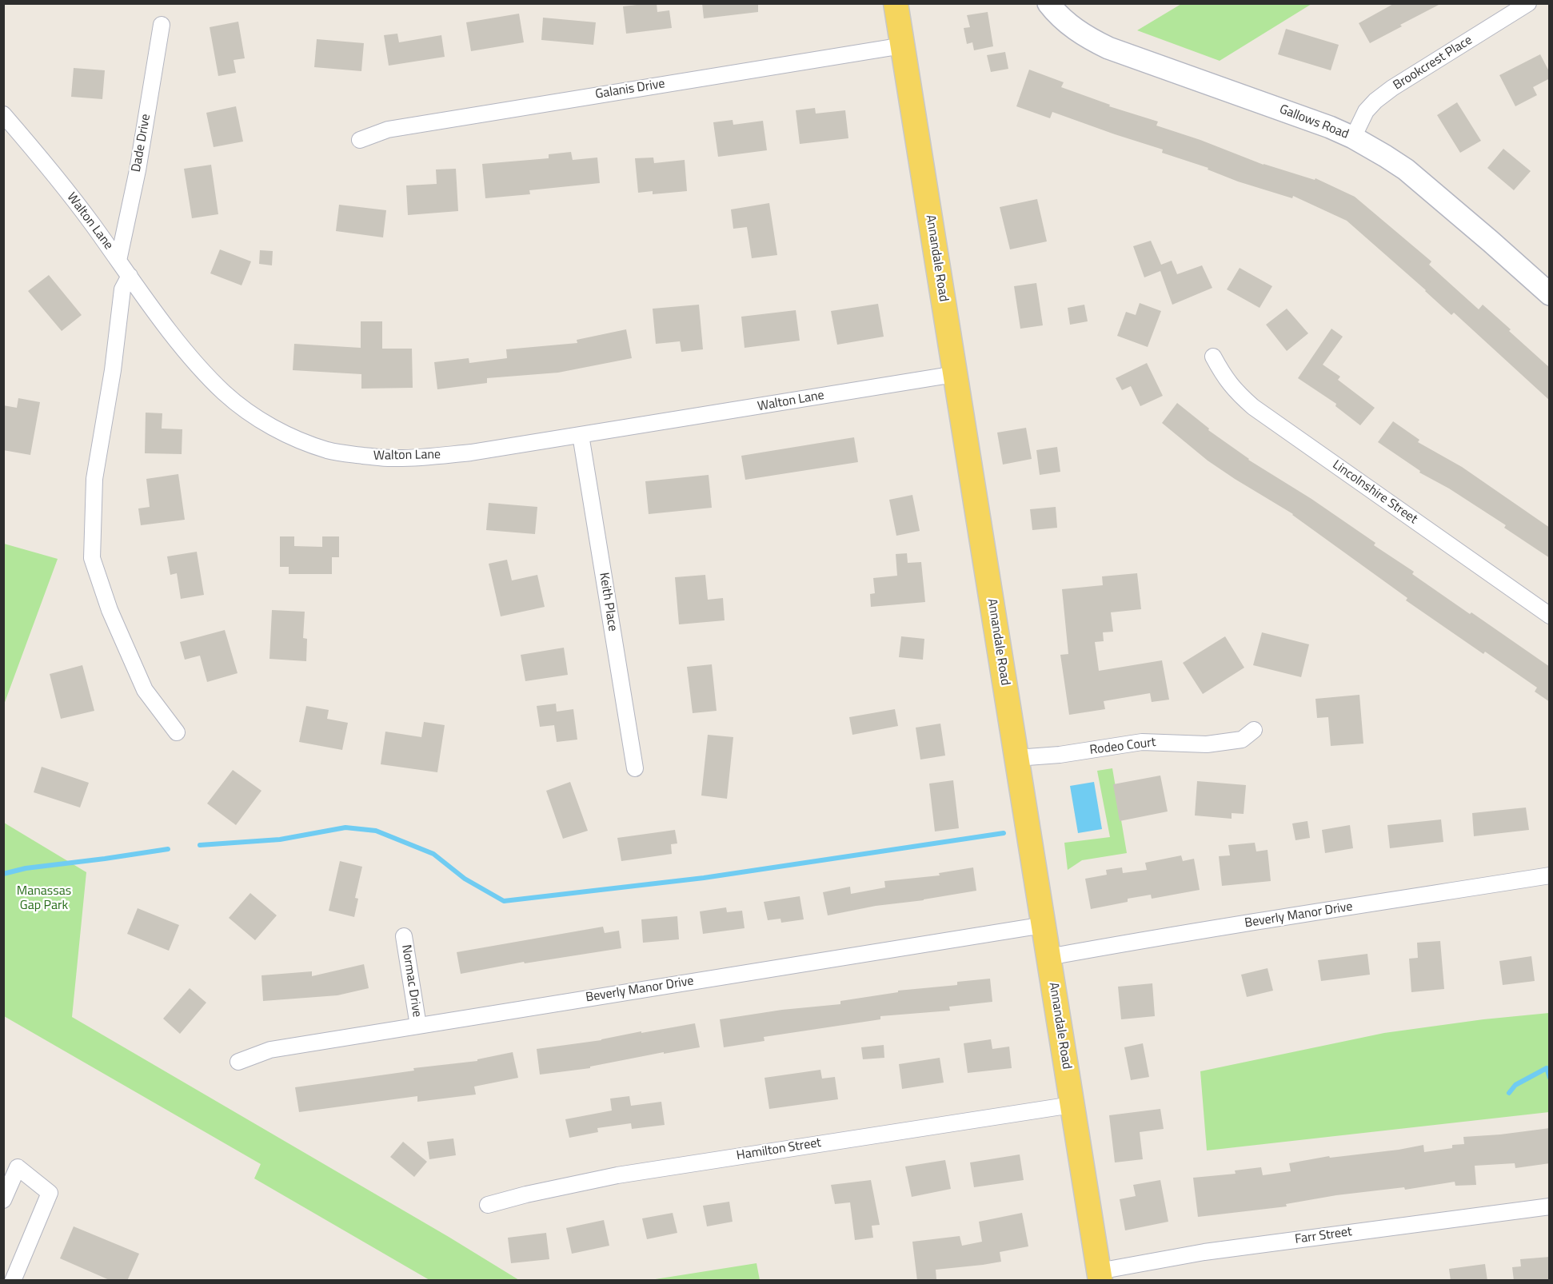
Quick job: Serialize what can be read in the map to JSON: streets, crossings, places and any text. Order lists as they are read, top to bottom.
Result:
{
  "streets": {
    "main road": ["Gallows Road", "Annandale Road"],
    "street": [
      "Brookcrest Place",
      "Galanis Drive",
      "Dade Drive",
      "Walton Lane",
      "Lincolnshire Street",
      "Keith Place",
      "Rodeo Court",
      "Beverly Manor Drive",
      "Normac Drive",
      "Hamilton Street",
      "Farr Street"
    ]
  },
  "crossings": [
    ["Brookcrest Place", "Gallows Road"],
    ["Galanis Drive", "Annandale Road"],
    ["Dade Drive", "Walton Lane"],
    ["Walton Lane", "Annandale Road"],
    ["Walton Lane", "Keith Place"],
    ["Annandale Road", "Rodeo Court"],
    ["Annandale Road", "Beverly Manor Drive"],
    ["Annandale Road", "Hamilton Street"],
    ["Annandale Road", "Farr Street"],
    ["Beverly Manor Drive", "Normac Drive"]
  ],
  "parks": ["Manassas Gap Park"]
}
